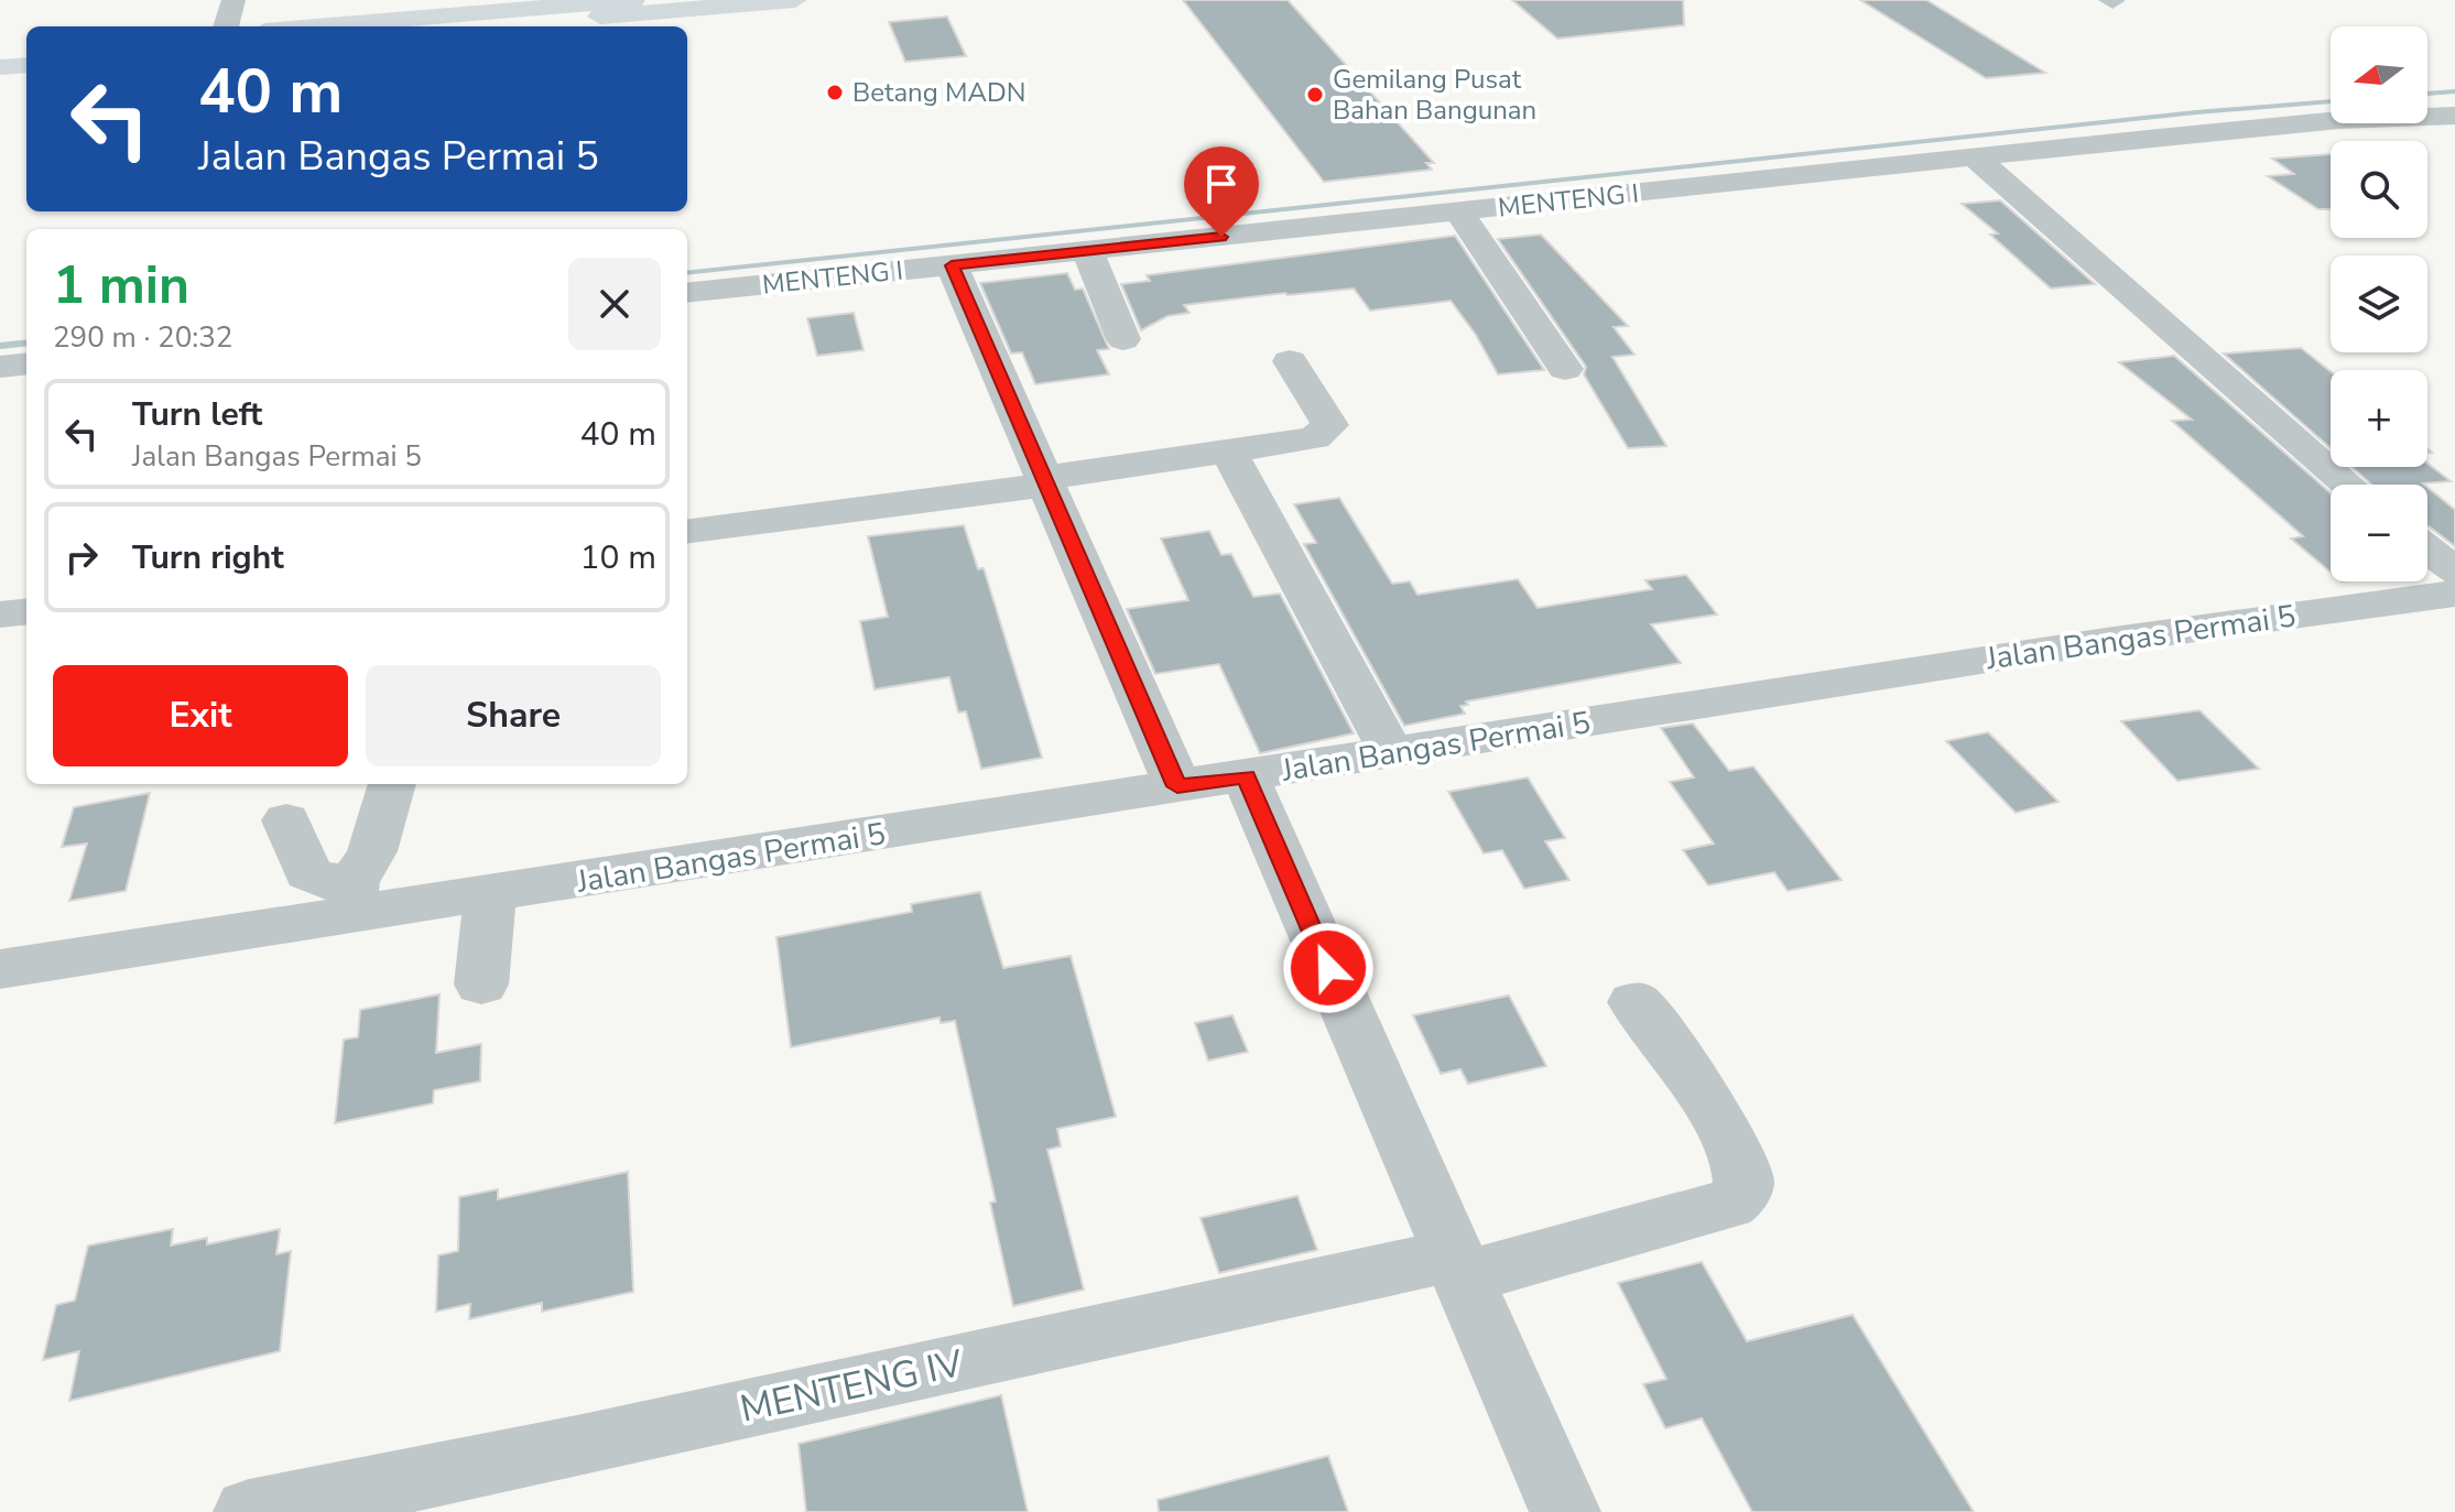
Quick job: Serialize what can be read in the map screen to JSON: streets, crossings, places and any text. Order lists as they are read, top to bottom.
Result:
{
  "streets": {
    "street": ["MENTENG I", "Jalan Bangas Permai 5", "MENTENG IV"]
  },
  "places": ["Betang MADN", "Gemilang Pusat Bahan Bangunan"],
  "north": "left",
  "page": {
    "map_buttons": ["+", "−"],
    "turn": ["40 m", "Jalan Bangas Permai 5"],
    "heading": ["1 min", "290 m · 20:32"],
    "list": [
      {
        "name": "Turn left",
        "note": "Jalan Bangas Permai 5",
        "value": "40 m"
      },
      {
        "name": "Turn right",
        "value": "10 m"
      }
    ],
    "buttons": ["Exit", "Share"]
  }
}
